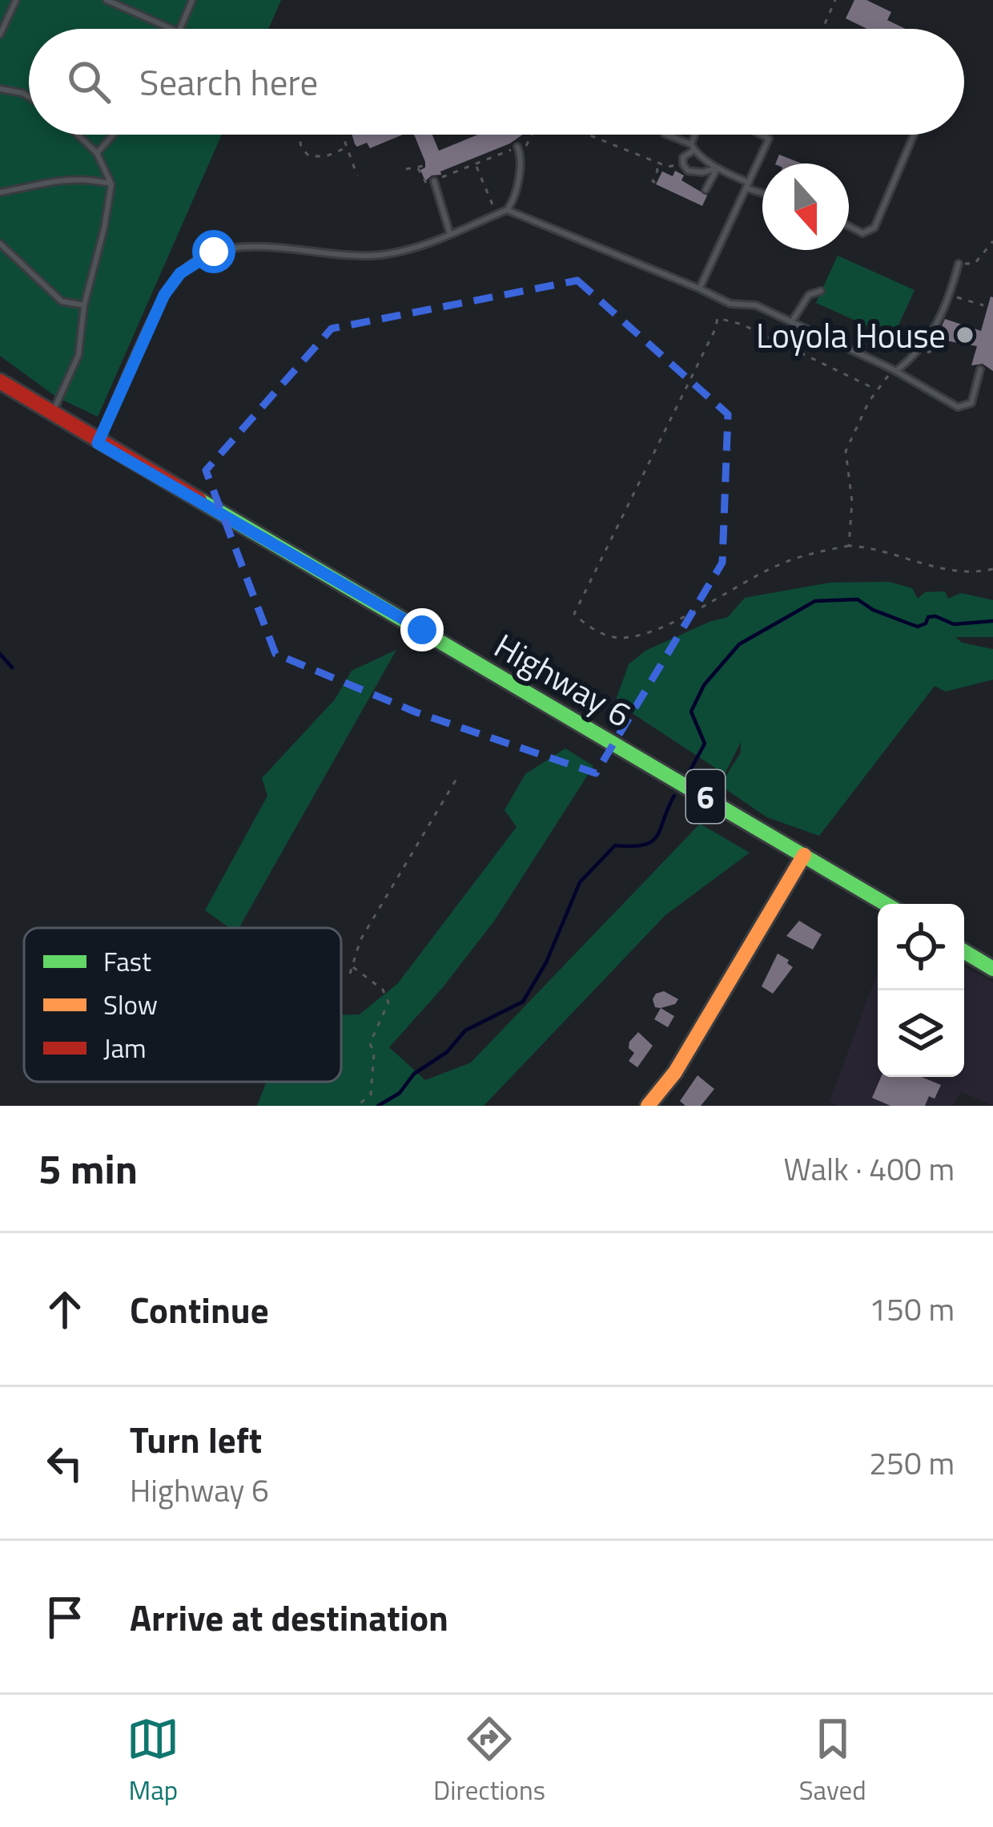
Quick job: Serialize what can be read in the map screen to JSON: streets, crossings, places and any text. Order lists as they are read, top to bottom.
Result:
{
  "streets": {
    "main road": ["Highway 6", "6"]
  },
  "places": ["Loyola House"],
  "legend": ["Fast", "Slow", "Jam"],
  "north": "bottom",
  "page": {
    "search": "Search here",
    "heading": ["5 min", "Walk · 400 m"],
    "list": [
      ["Continue", "150 m"],
      ["Turn left", "Highway 6", "250 m"],
      "Arrive at destination"
    ],
    "nav": ["Map", "Directions", "Saved"]
  }
}
